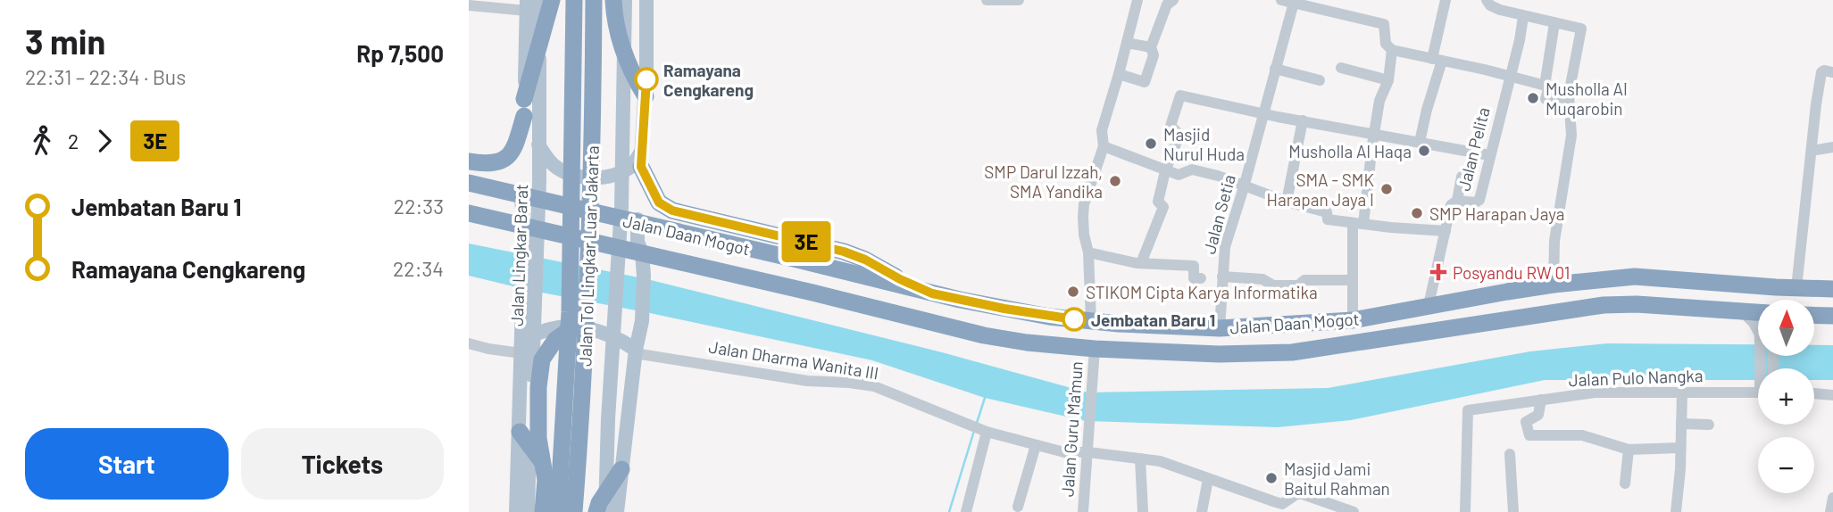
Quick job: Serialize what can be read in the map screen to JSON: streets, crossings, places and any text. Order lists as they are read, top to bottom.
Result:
{
  "streets": {
    "highway": ["Jalan Daan Mogot", "Jalan Tol Lingkar Luar Jakarta"],
    "main road": ["Jalan Lingkar Barat"],
    "street": [
      "Jalan Pelita",
      "Jalan Setia",
      "Jalan Dharma Wanita III",
      "Jalan Pulo Nangka",
      "Jalan Guru Ma'mun"
    ]
  },
  "crossings": [
    ["Jalan Pelita", "Jalan Daan Mogot"],
    ["Jalan Setia", "Jalan Daan Mogot"],
    ["Jalan Daan Mogot", "Jalan Lingkar Barat"],
    ["Jalan Daan Mogot", "Jalan Guru Ma'mun"],
    ["Jalan Dharma Wanita III", "Jalan Guru Ma'mun"]
  ],
  "places": {
    "other": [
      "Ramayana Cengkareng",
      "Musholla Al Muqarobin",
      "Masjid Nurul Huda",
      "Musholla Al Haqa",
      "SMP Darul Izzah, SMA Yandika",
      "SMA - SMK Harapan Jaya I",
      "SMP Harapan Jaya",
      "STIKOM Cipta Karya Informatika",
      "Jembatan Baru 1",
      "Masjid Jami Baitul Rahman"
    ],
    "health": ["Posyandu RW 01"]
  },
  "lines": ["bus line 3E"],
  "north": "top",
  "page": {
    "heading": ["3 min", "22:31 – 22:34 · Bus", "Rp 7,500"],
    "on_map": "3E",
    "legs": ["2", "3E"],
    "list": [
      {
        "name": "Jembatan Baru 1",
        "value": "22:33"
      },
      {
        "name": "Ramayana Cengkareng",
        "value": "22:34"
      }
    ],
    "map_buttons": ["+", "−"],
    "buttons": ["Start", "Tickets"]
  }
}
